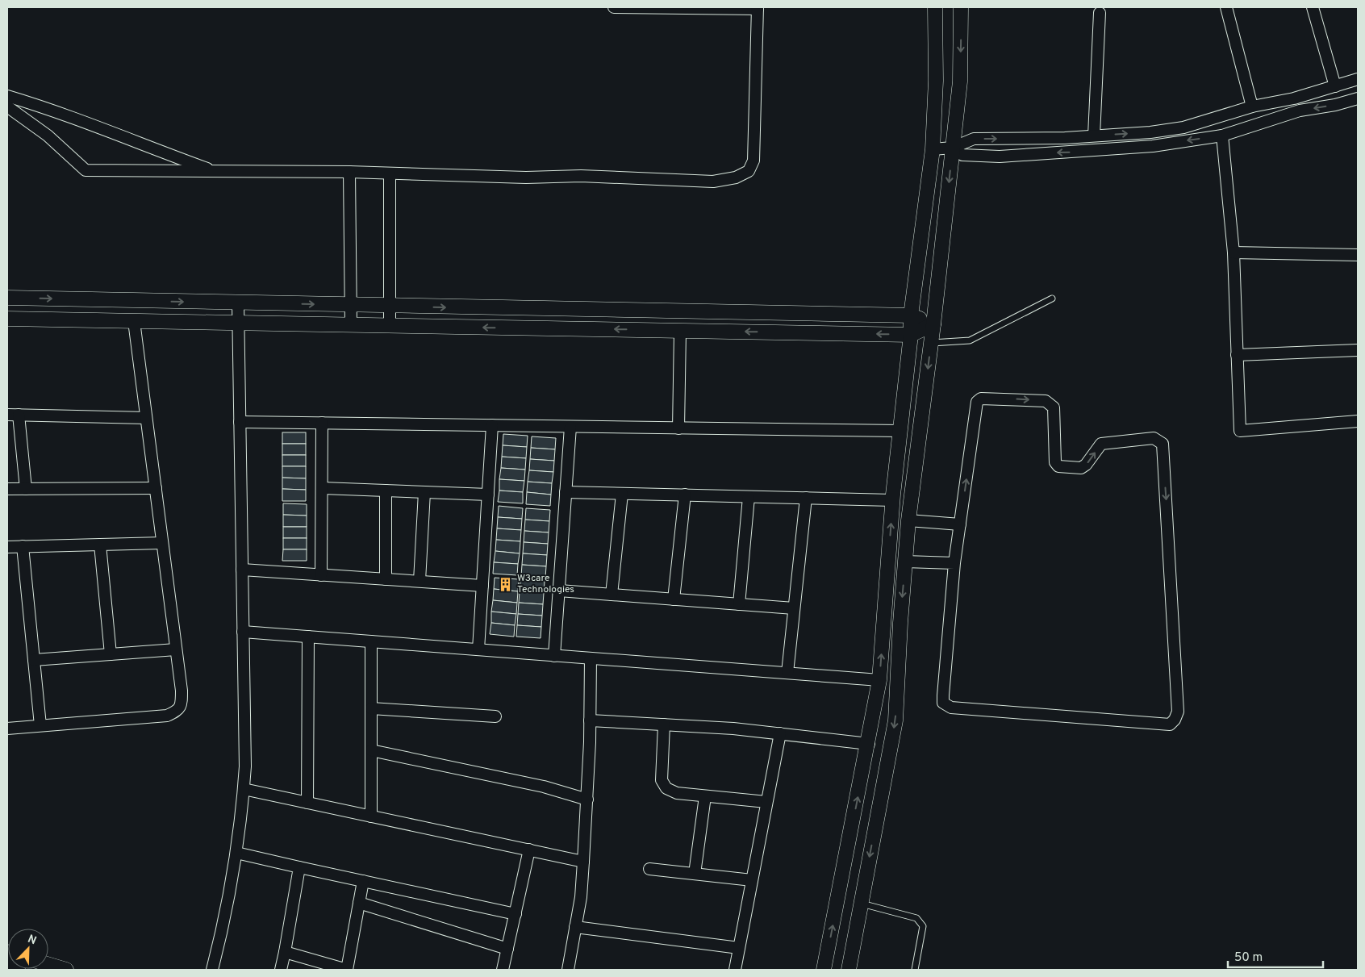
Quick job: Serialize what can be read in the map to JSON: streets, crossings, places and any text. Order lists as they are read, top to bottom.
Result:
{
  "places": {
    "building": ["W3care Technologies"]
  },
  "scale_bar": "50 m",
  "north": "top right"
}
